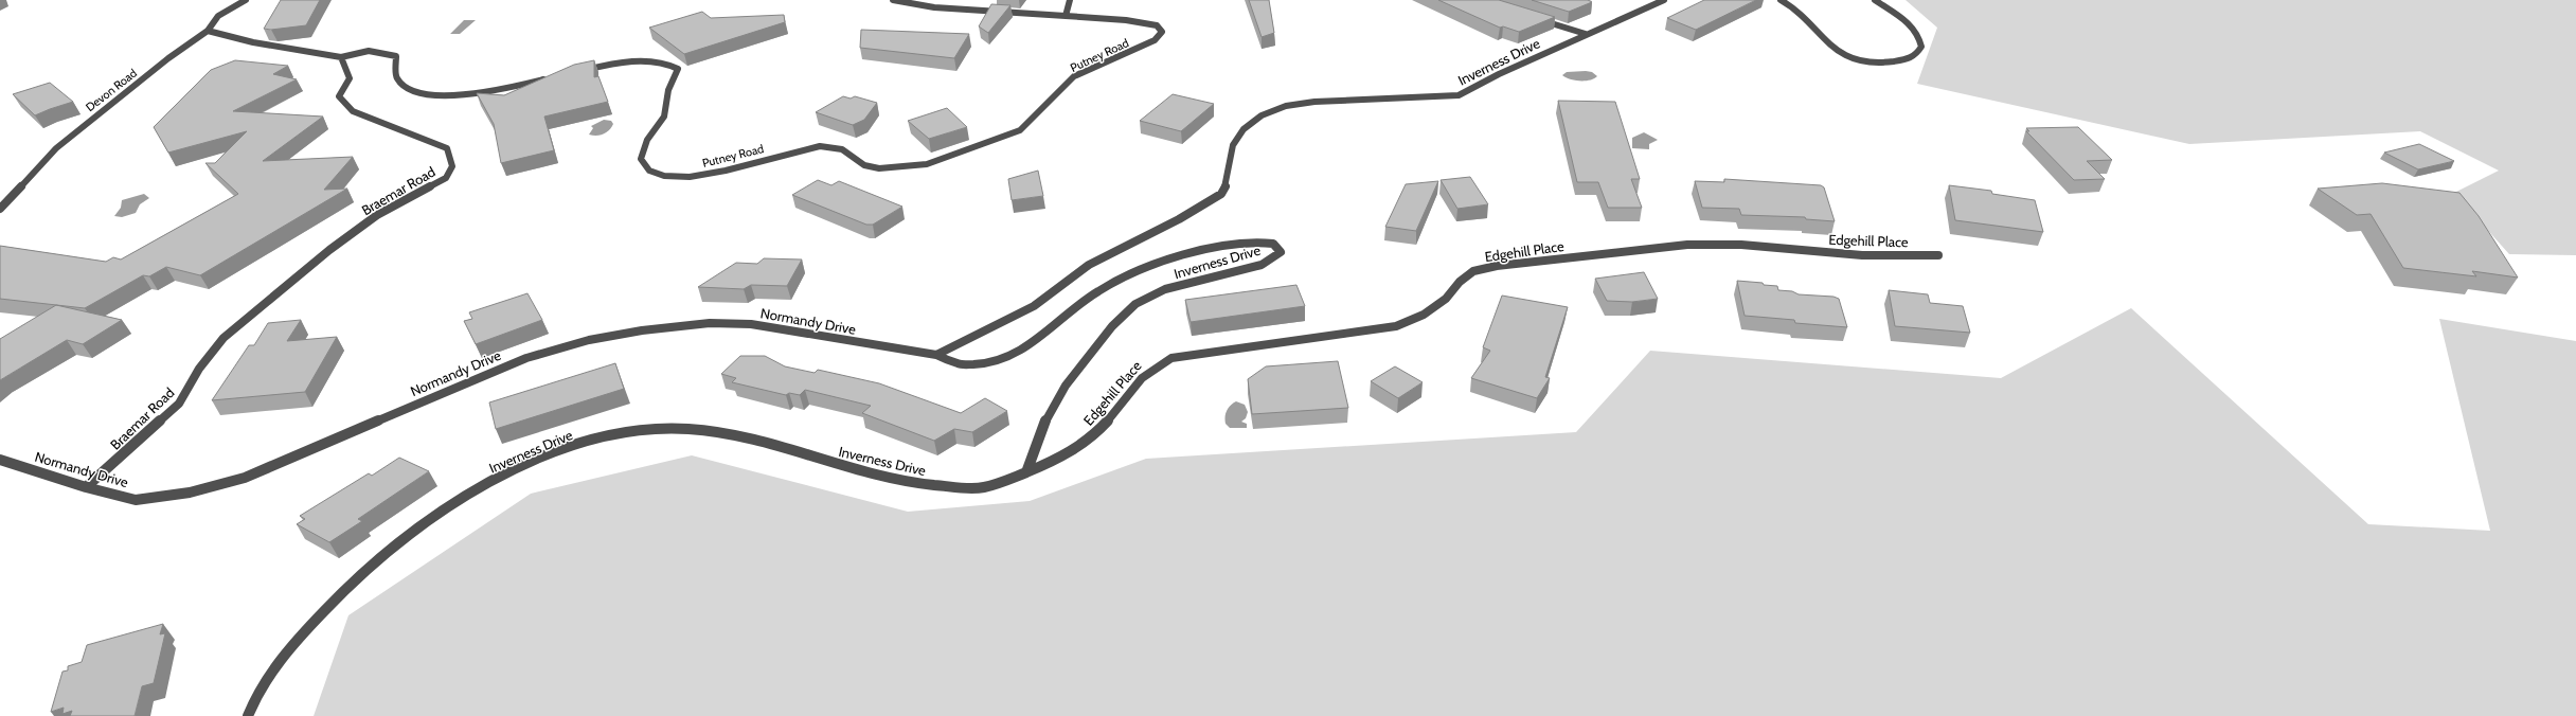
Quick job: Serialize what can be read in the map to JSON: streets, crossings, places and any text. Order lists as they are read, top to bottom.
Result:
{
  "streets": {
    "street": [
      "Putney Road",
      "Inverness Drive",
      "Devon Road",
      "Braemar Road",
      "Edgehill Place",
      "Normandy Drive"
    ]
  },
  "crossings": [
    ["Inverness Drive", "Edgehill Place"],
    ["Inverness Drive", "Normandy Drive"],
    ["Braemar Road", "Normandy Drive"]
  ]
}
